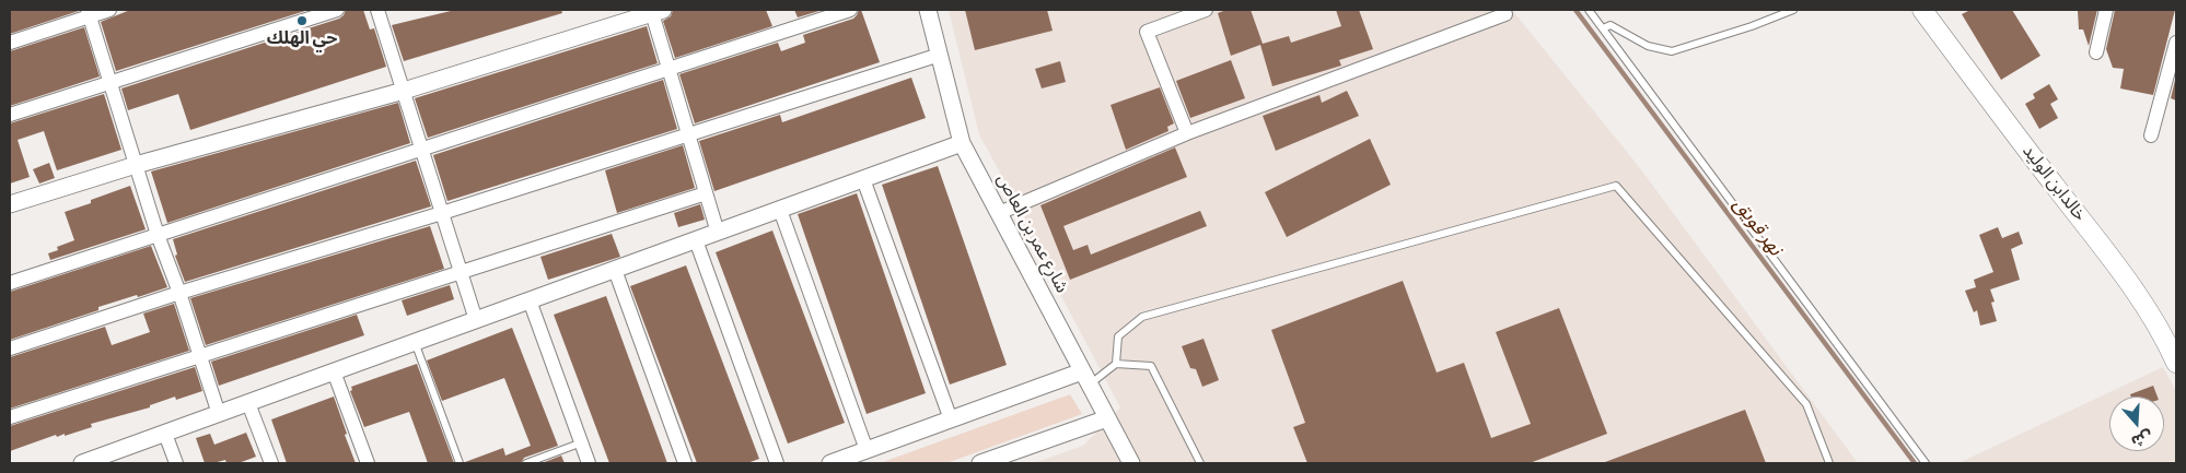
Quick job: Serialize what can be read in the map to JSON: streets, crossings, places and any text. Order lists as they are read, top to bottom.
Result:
{
  "streets": {
    "main road": ["خالدابن الوليد"],
    "street": ["شارع عمر بن العاص"]
  },
  "water": ["نهر قويق"],
  "places": ["حي الهلك"],
  "north": "bottom"
}
